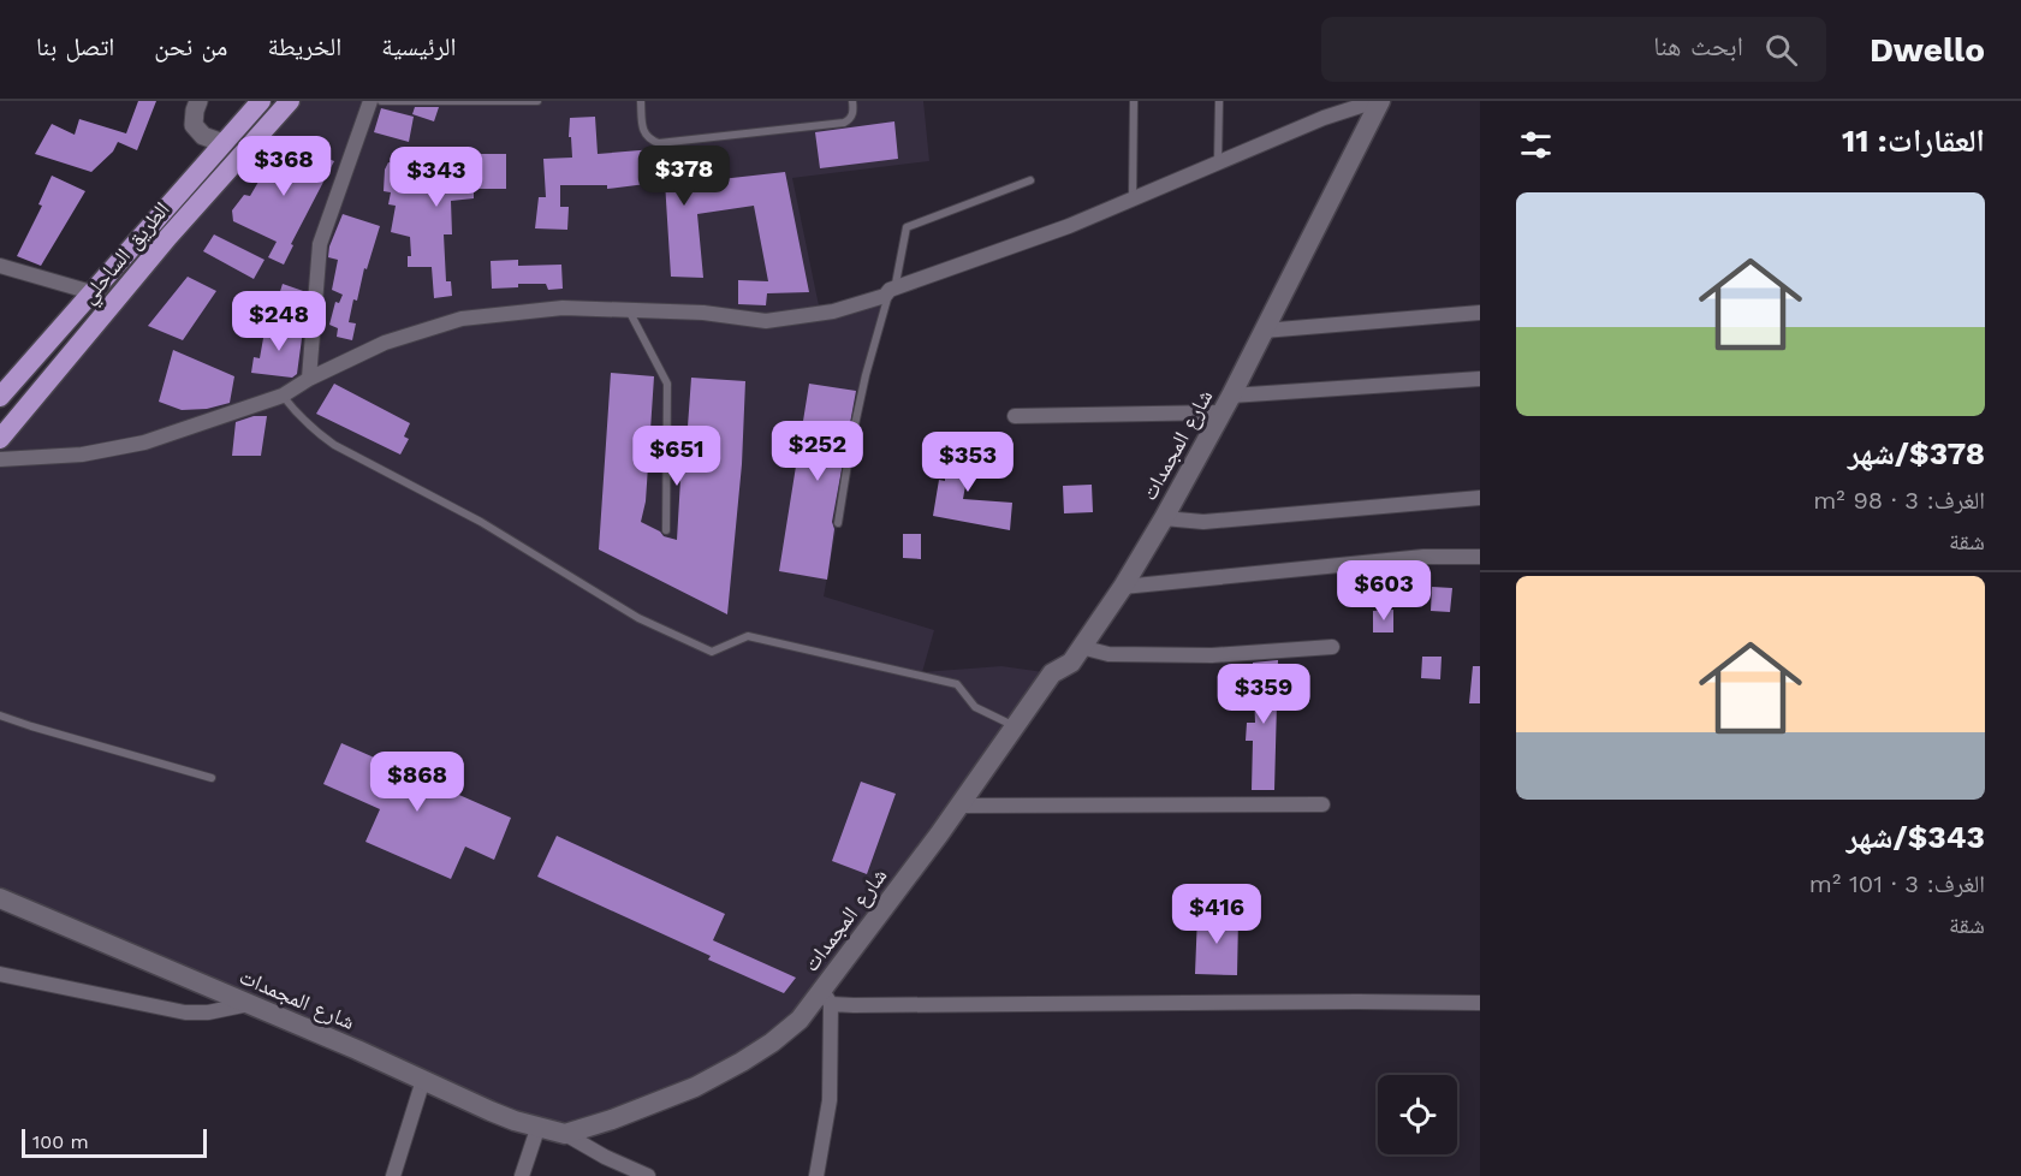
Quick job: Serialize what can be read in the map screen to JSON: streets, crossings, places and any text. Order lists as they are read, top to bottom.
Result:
{
  "streets": {
    "highway": ["الطريق الساحلي"],
    "main road": ["شارع المجمدات"]
  },
  "scale_bar": "100 m",
  "page": {
    "header": "Dwello",
    "search": "ابحث هنا",
    "nav": [
      "الرئيسية",
      "الخريطة",
      "من نحن",
      "اتصل بنا"
    ],
    "heading": "العقارات: 11",
    "price": [
      "$368",
      "$378",
      "$343",
      "$248",
      "$252",
      "$651",
      "$353",
      "$603",
      "$359",
      "$868",
      "$416"
    ],
    "list": [
      {
        "name": "$378/شهر",
        "note": "الغرف: 3 · 98 m² · شقة"
      },
      {
        "name": "$343/شهر",
        "note": "الغرف: 3 · 101 m² · شقة"
      }
    ],
    "scale": "100 m"
  }
}
